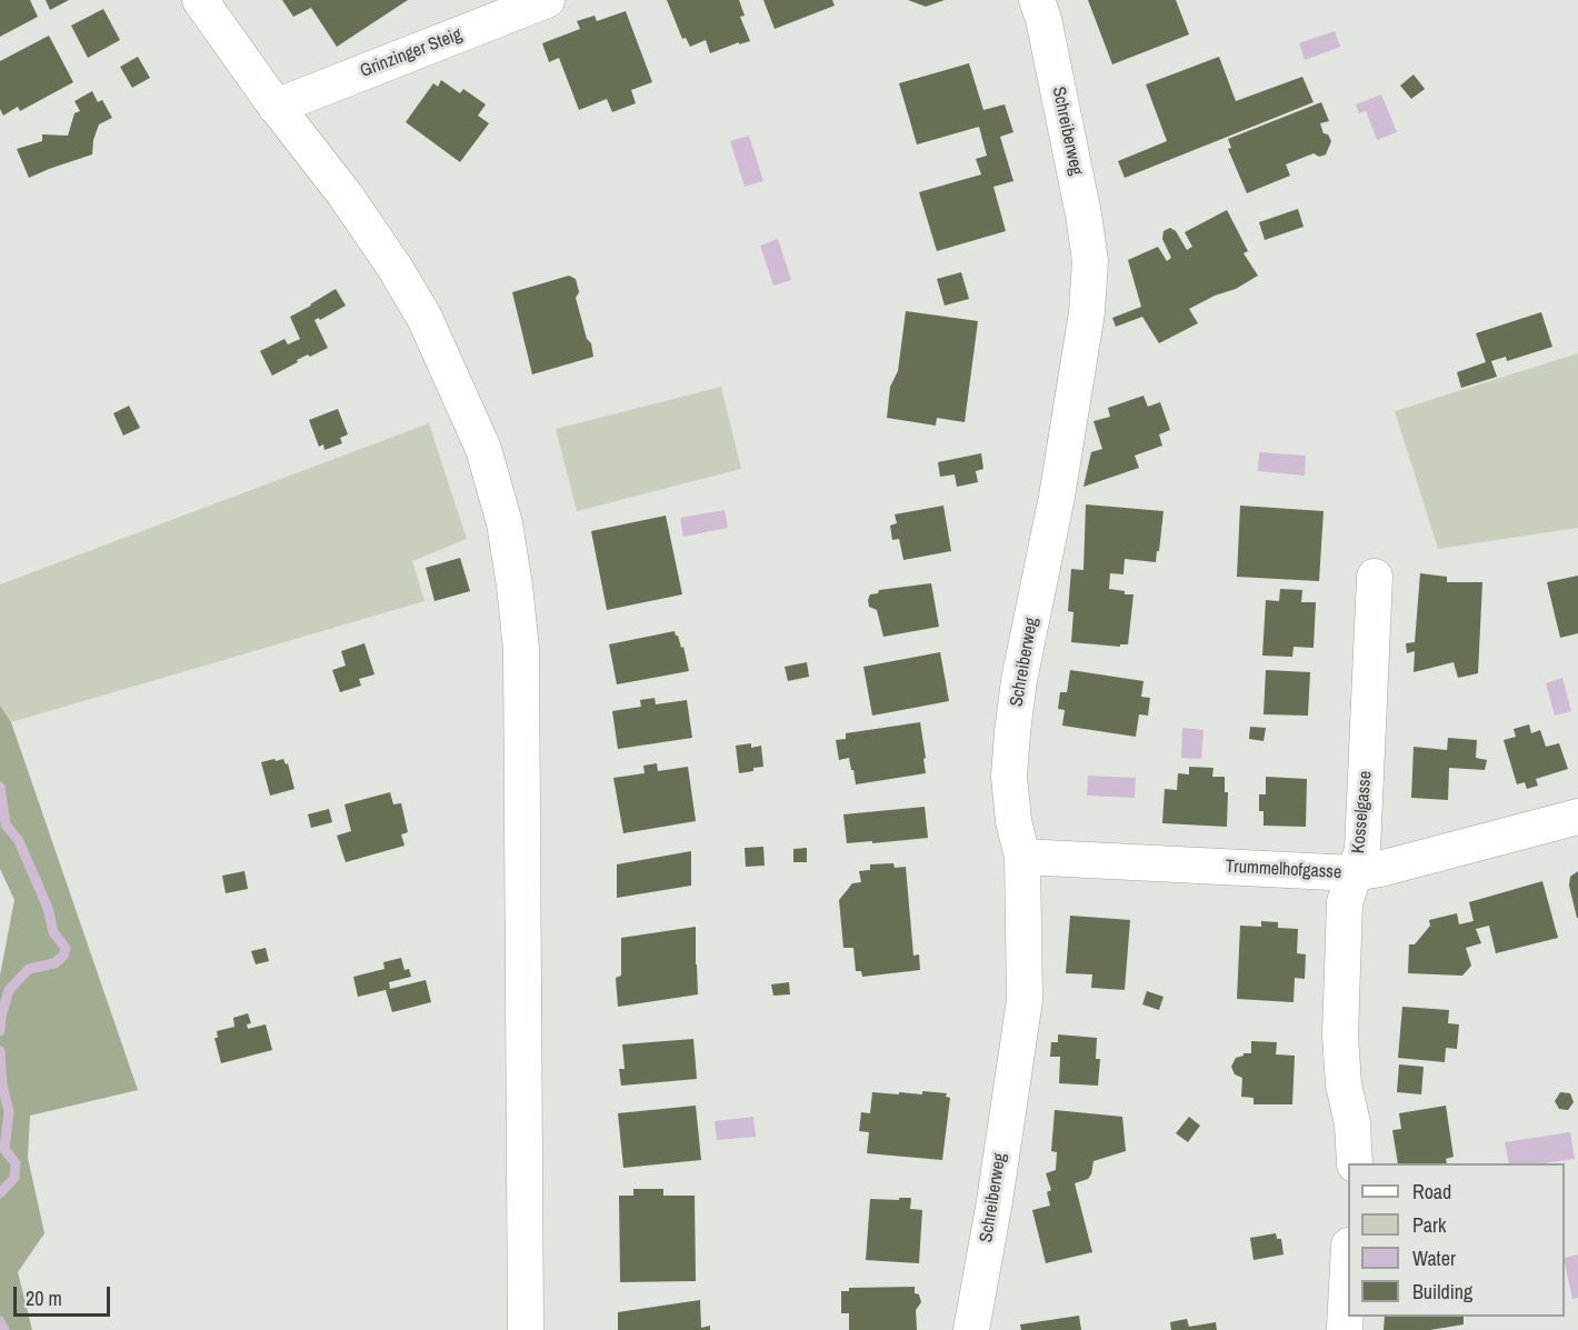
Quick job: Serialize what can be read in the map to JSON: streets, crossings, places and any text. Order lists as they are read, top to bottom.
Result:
{
  "streets": {
    "street": [
      "Grinzinger Steig",
      "Schreiberweg",
      "Kosselgasse",
      "Trummelhofgasse"
    ]
  },
  "crossings": [
    ["Schreiberweg", "Trummelhofgasse"],
    ["Kosselgasse", "Trummelhofgasse"]
  ],
  "legend": [
    "Road",
    "Park",
    "Water",
    "Building"
  ],
  "scale_bar": "20 m"
}
